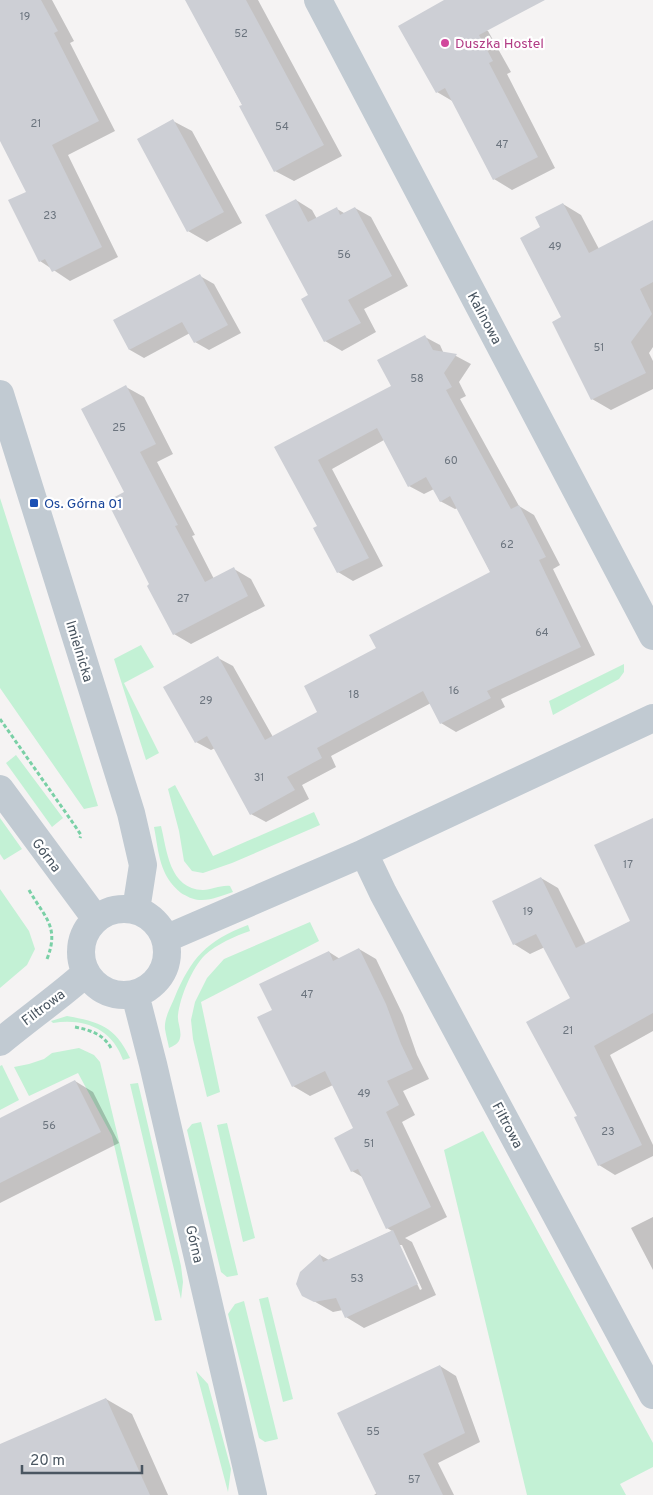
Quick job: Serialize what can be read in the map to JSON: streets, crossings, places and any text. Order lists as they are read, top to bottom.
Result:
{
  "streets": {
    "street": [
      "Kalinowa",
      "Imielnicka",
      "Górna",
      "Filtrowa"
    ]
  },
  "crossings": [
    ["Imielnicka", "Górna"],
    ["Imielnicka", "Filtrowa"],
    ["Górna", "Filtrowa"]
  ],
  "places": {
    "other": ["Duszka Hostel"],
    "transit": ["Os. Górna 01"]
  },
  "house_numbers": [
    "19",
    "52",
    "21",
    "54",
    "47",
    "23",
    "49",
    "56",
    "51",
    "58",
    "25",
    "60",
    "62",
    "27",
    "64",
    "16",
    "18",
    "29",
    "31",
    "17",
    "19",
    "47",
    "21",
    "49",
    "56",
    "23",
    "51",
    "53",
    "55",
    "57"
  ],
  "scale_bar": "20 m"
}
